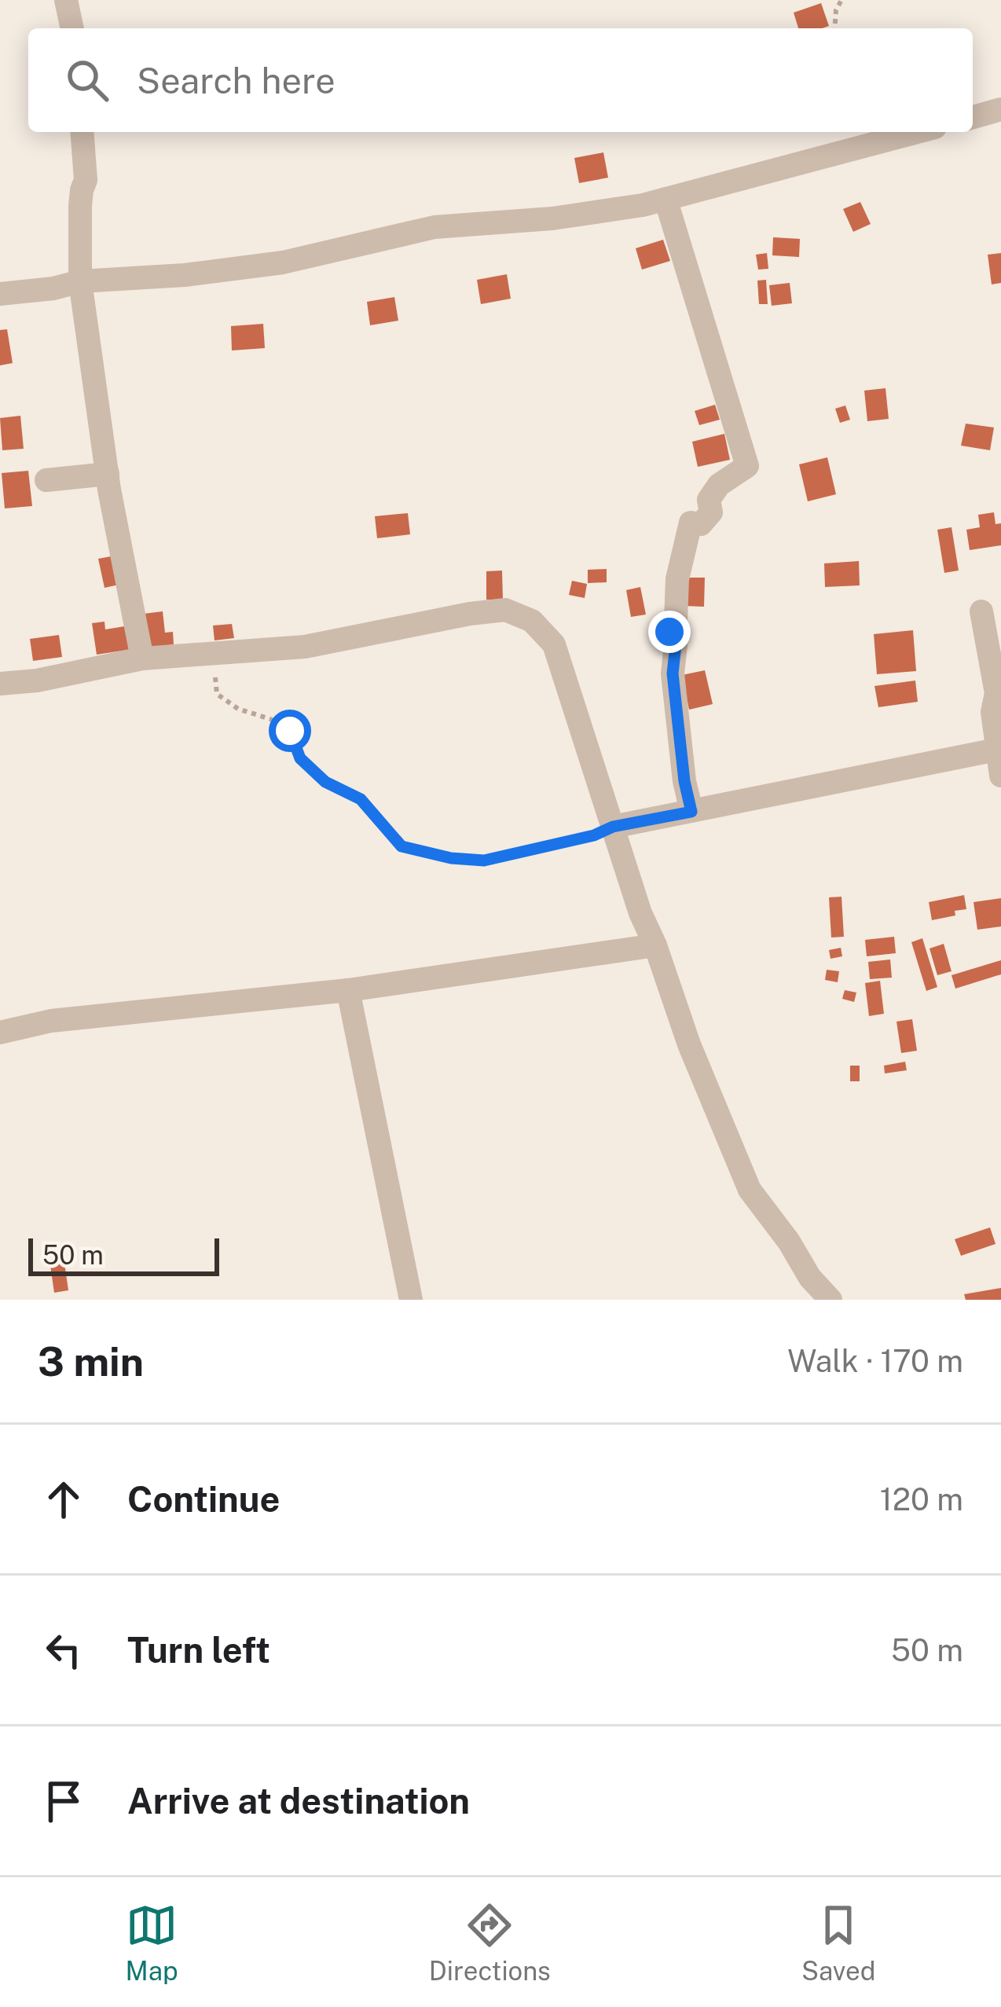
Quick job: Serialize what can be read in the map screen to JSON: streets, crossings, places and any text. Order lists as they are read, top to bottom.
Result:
{
  "scale_bar": "50 m",
  "page": {
    "search": "Search here",
    "scale": "50 m",
    "heading": ["3 min", "Walk · 170 m"],
    "list": [
      ["Continue", "120 m"],
      ["Turn left", "50 m"],
      "Arrive at destination"
    ],
    "nav": ["Map", "Directions", "Saved"]
  }
}
